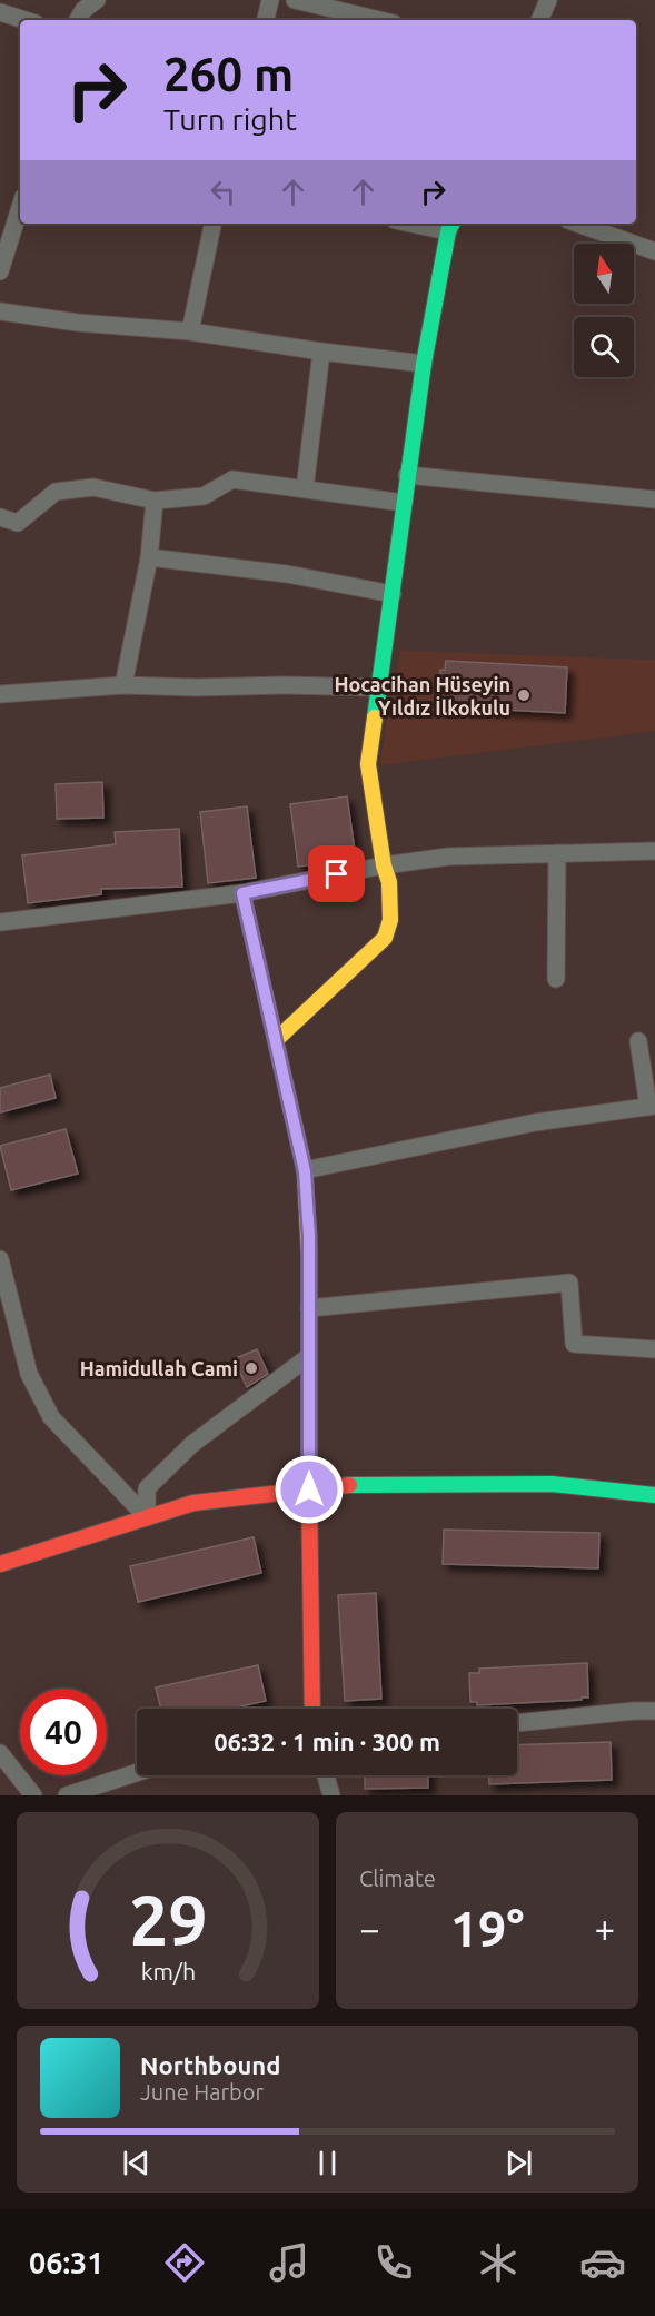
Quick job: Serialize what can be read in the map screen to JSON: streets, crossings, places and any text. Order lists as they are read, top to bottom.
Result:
{
  "places": ["Hocacihan Hüseyin Yıldız İlkokulu", "Hamidullah Cami"],
  "north": "top",
  "page": {
    "turn": ["260 m", "Turn right"],
    "limit": "40",
    "trip": "06:32 · 1 min · 300 m",
    "tile": "Climate",
    "heat": ["−", "19°", "+"],
    "song": ["Northbound", "June Harbor"],
    "tabs": "06:31",
    "gauge": ["29", "km/h"]
  }
}
